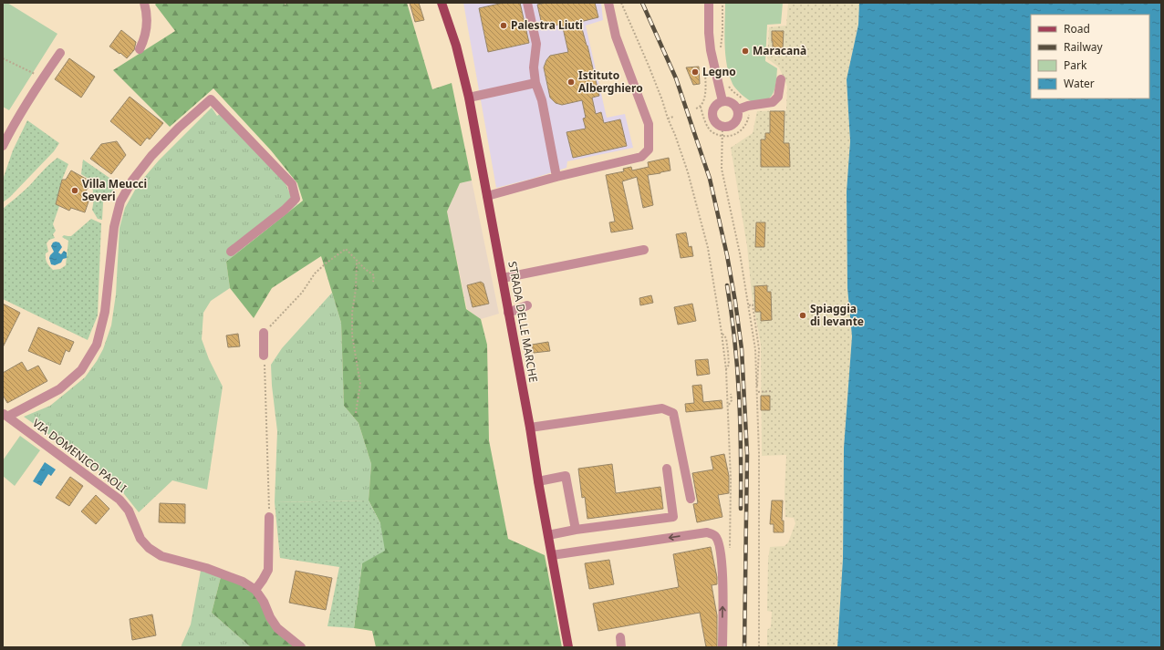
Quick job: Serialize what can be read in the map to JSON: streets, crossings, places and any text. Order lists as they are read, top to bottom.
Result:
{
  "streets": {
    "main road": ["STRADA DELLE MARCHE"],
    "street": ["VIA DOMENICO PAOLI"]
  },
  "places": [
    "Palestra Liuti",
    "Maracanà",
    "Legno",
    "Istituto Alberghiero",
    "Villa Meucci Severi",
    "Spiaggia di levante"
  ],
  "legend": [
    "Road",
    "Railway",
    "Park",
    "Water"
  ]
}
